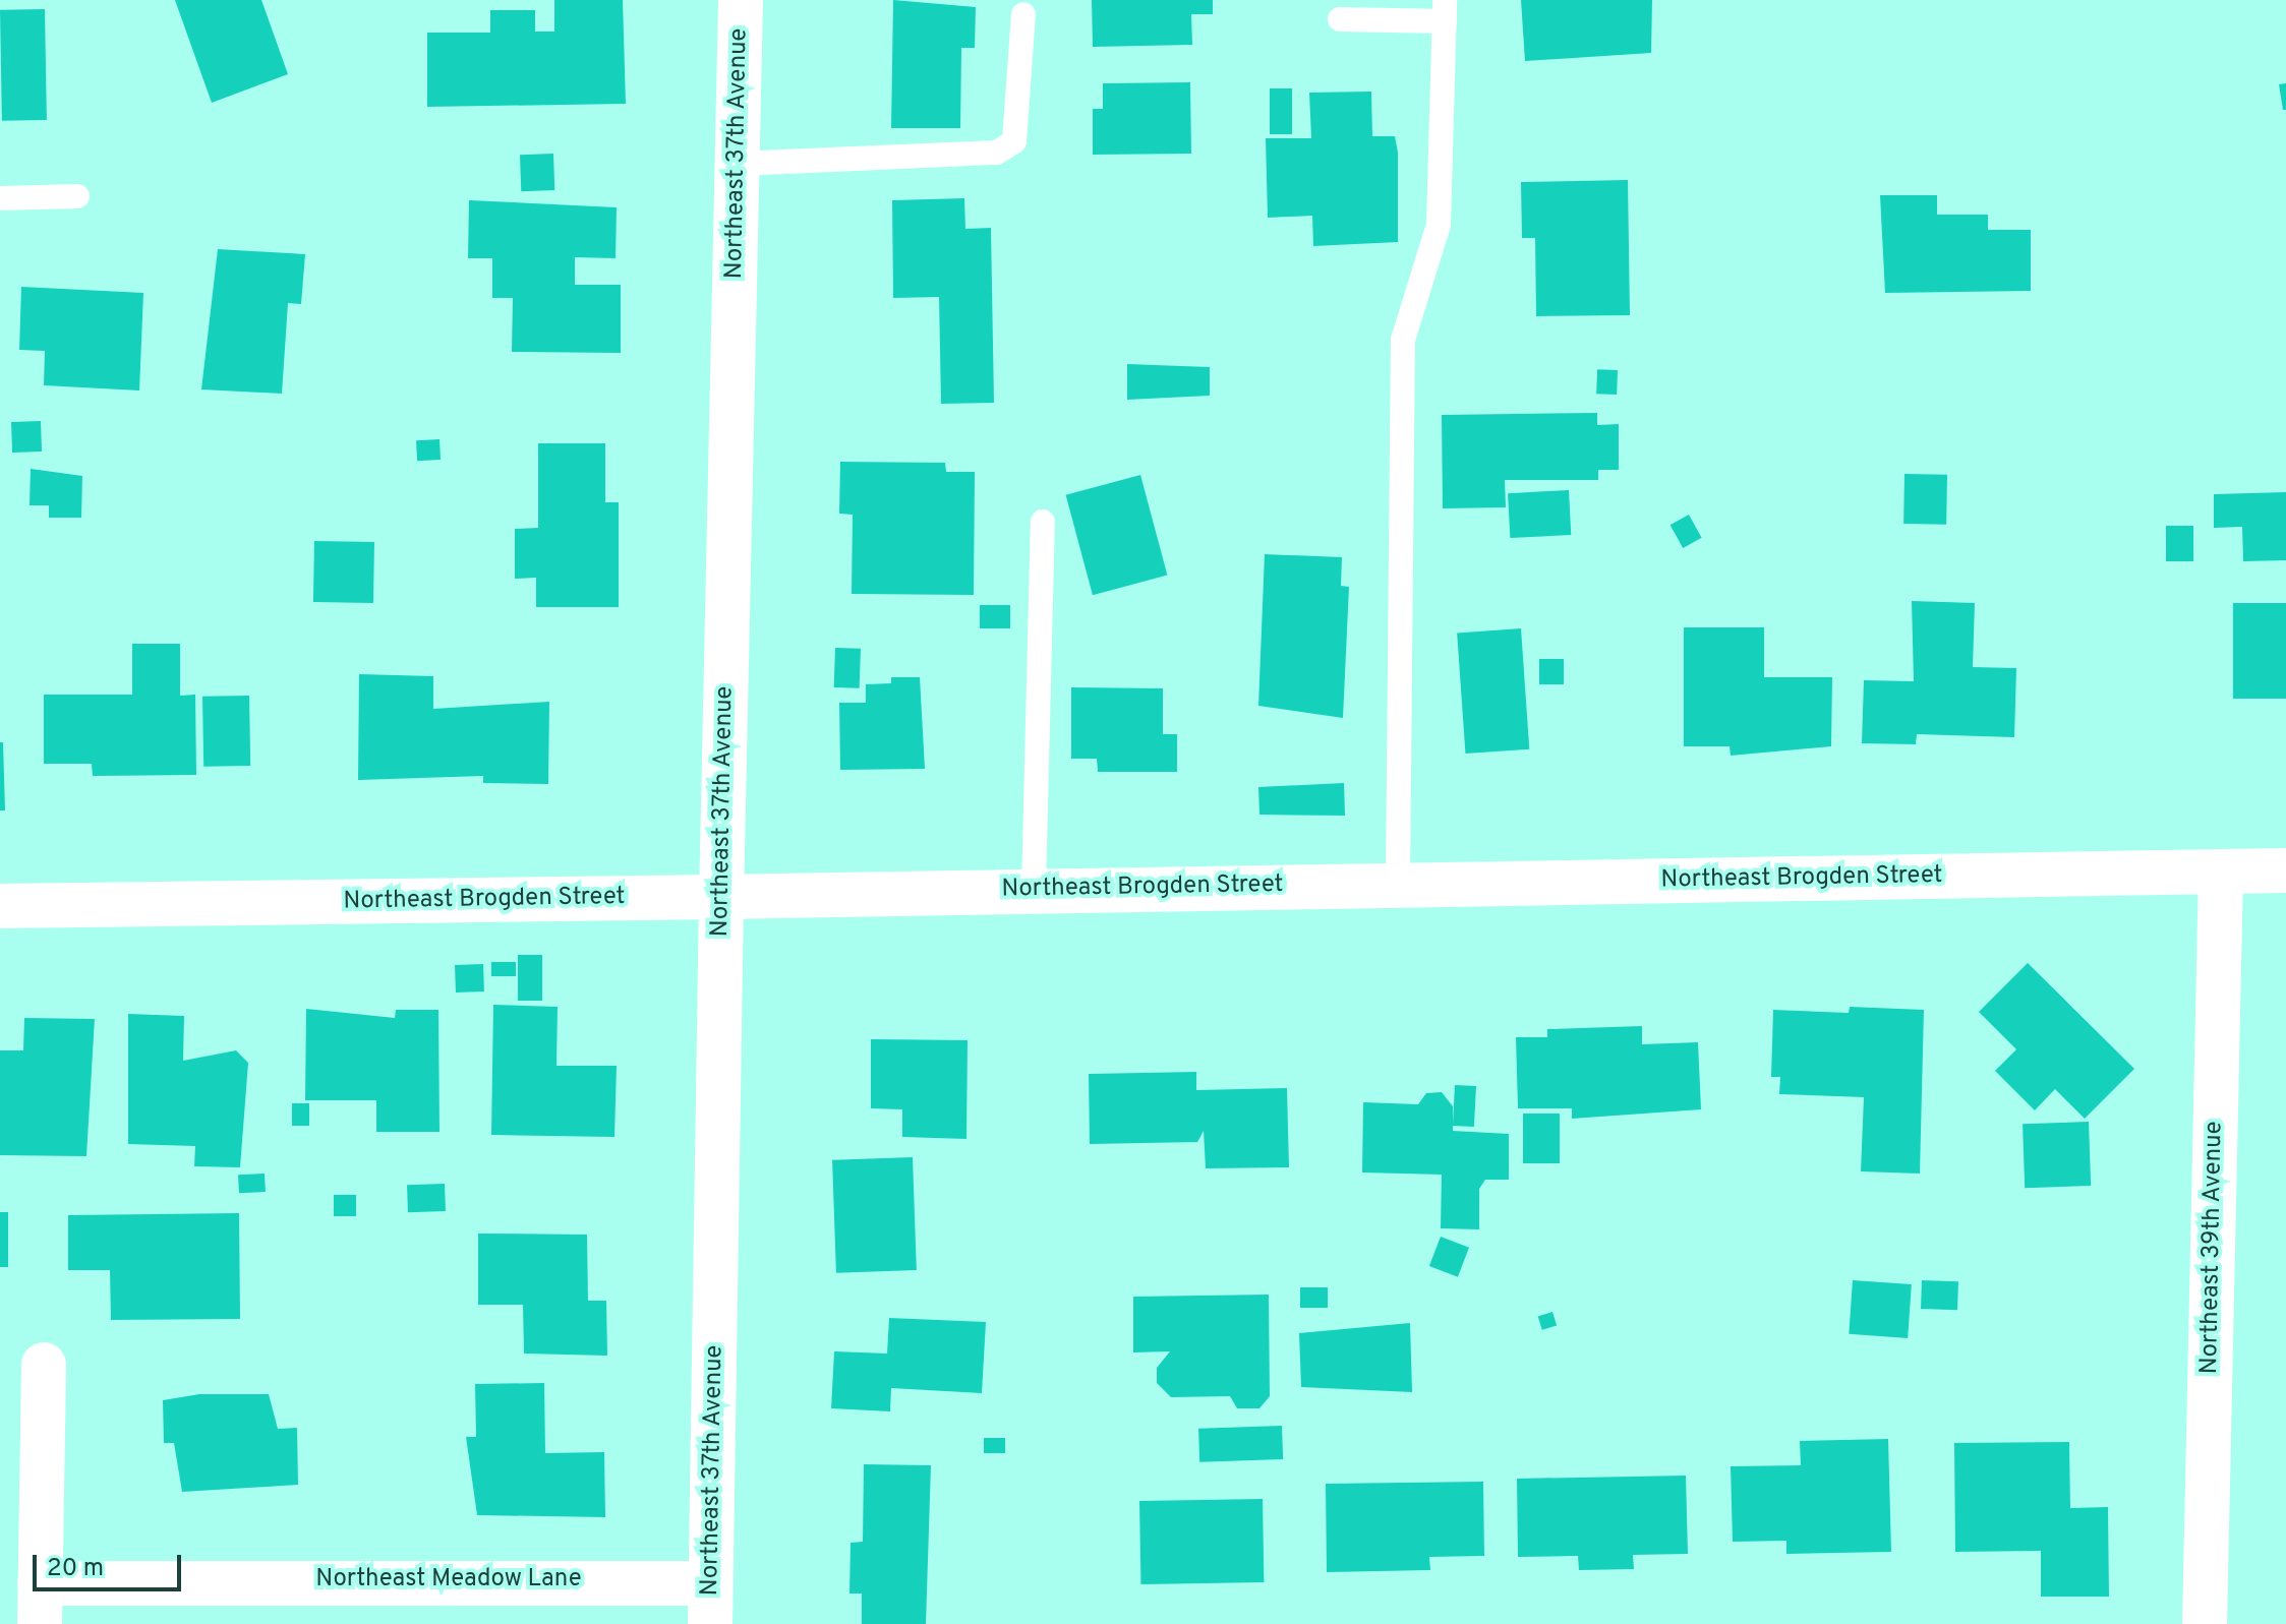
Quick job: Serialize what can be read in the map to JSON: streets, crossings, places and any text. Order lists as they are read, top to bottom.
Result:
{
  "streets": {
    "street": [
      "Northeast 37th Avenue",
      "Northeast Brogden Street",
      "Northeast 39th Avenue",
      "Northeast Meadow Lane"
    ]
  },
  "crossings": [
    ["Northeast 37th Avenue", "Northeast Brogden Street"],
    ["Northeast 37th Avenue", "Northeast Meadow Lane"],
    ["Northeast Brogden Street", "Northeast 39th Avenue"]
  ],
  "scale_bar": "20 m"
}
